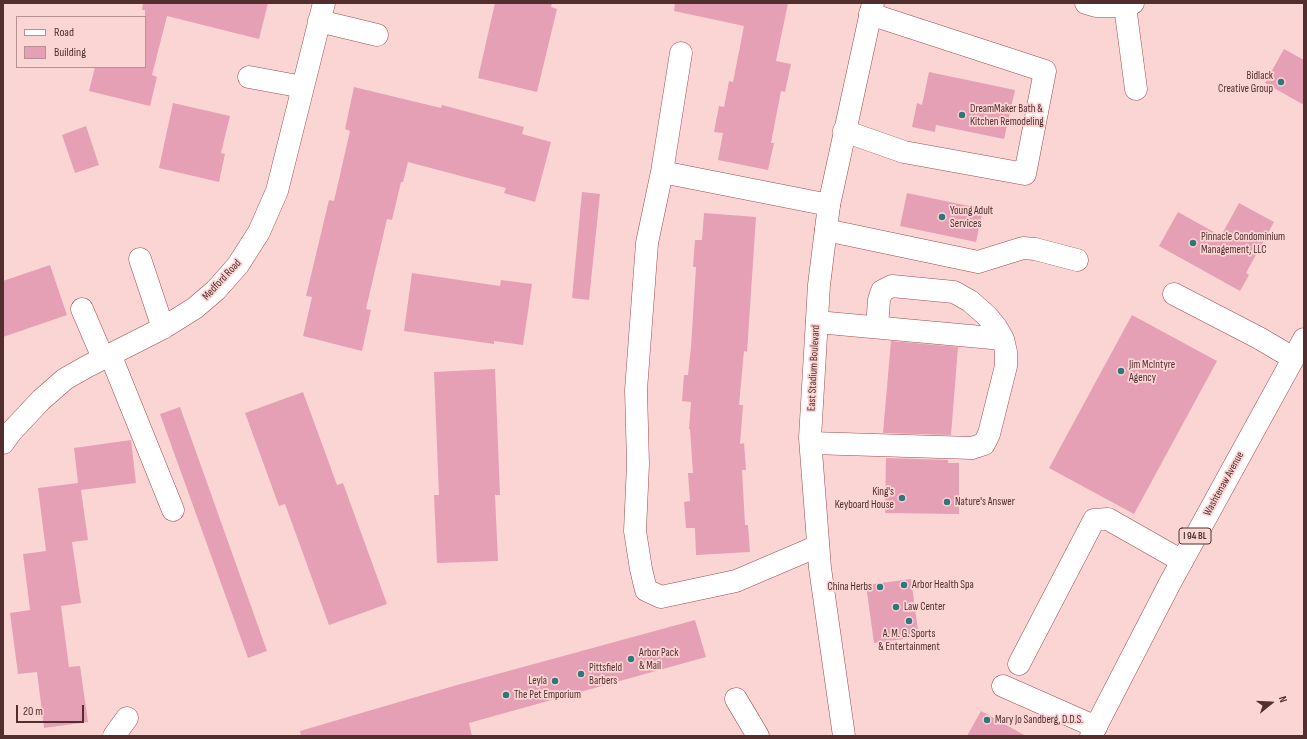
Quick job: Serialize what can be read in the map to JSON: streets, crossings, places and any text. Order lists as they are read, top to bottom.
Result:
{
  "streets": {
    "main road": [
      "Medford Road",
      "East Stadium Boulevard",
      "Washtenaw Avenue",
      "I 94 BL"
    ]
  },
  "places": [
    "Bidlack Creative Group",
    "DreamMaker Bath & Kitchen Remodeling",
    "Young Adult Services",
    "Pinnacle Condominium Management, LLC",
    "Jim McIntyre Agency",
    "King's Keyboard House",
    "Nature's Answer",
    "Arbor Health Spa",
    "China Herbs",
    "Law Center",
    "A. M. G. Sports & Entertainment",
    "Arbor Pack & Mail",
    "Pittsfield Barbers",
    "Leyla",
    "The Pet Emporium",
    "Mary Jo Sandberg, D.D.S."
  ],
  "legend": ["Road", "Building"],
  "scale_bar": "20 m",
  "north": "right"
}
